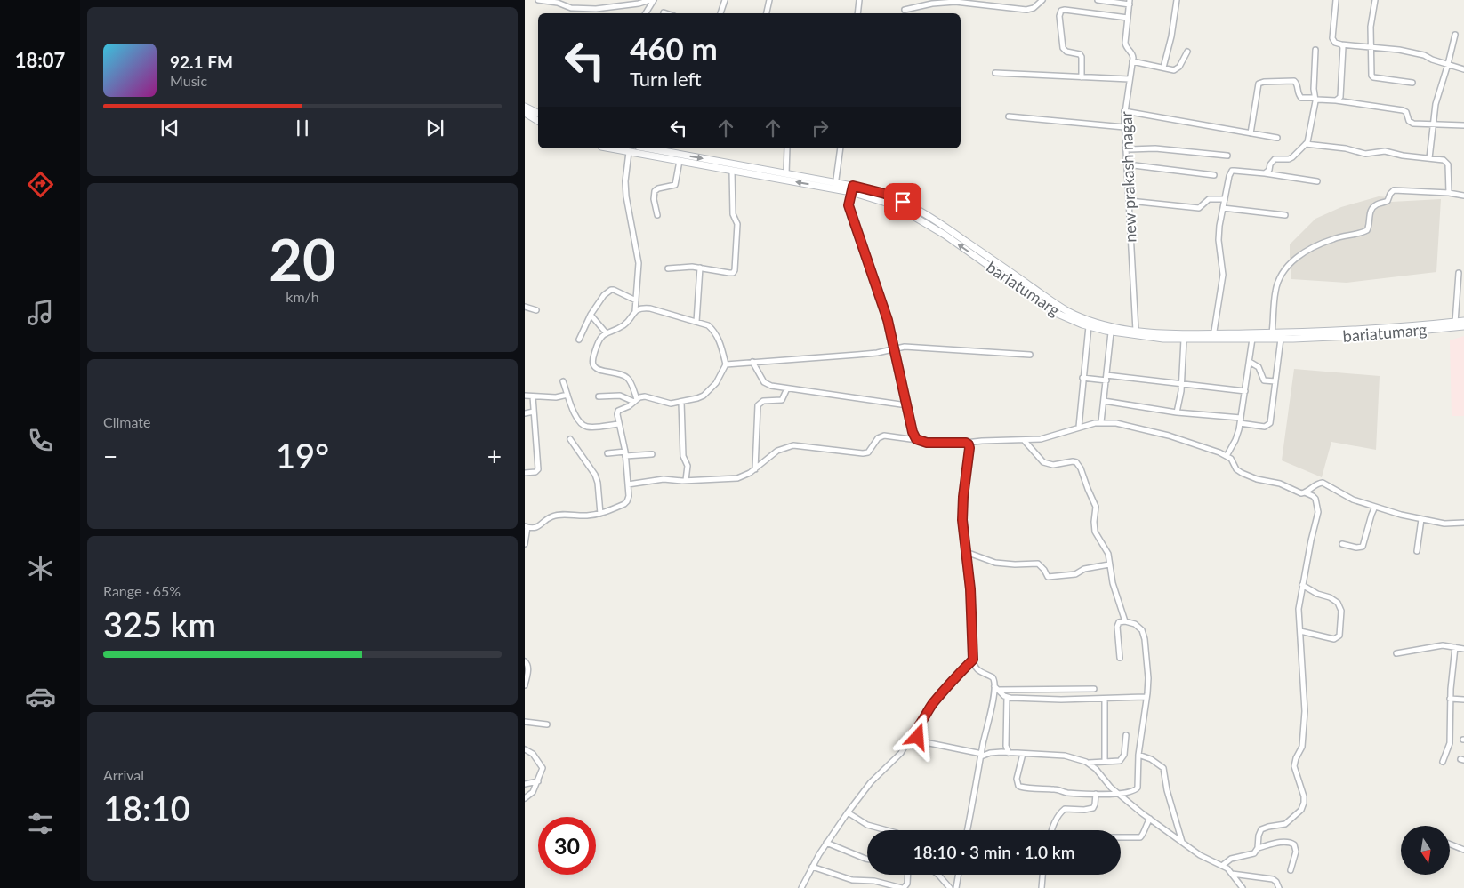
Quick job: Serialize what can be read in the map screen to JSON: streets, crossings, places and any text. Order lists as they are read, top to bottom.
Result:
{
  "streets": {
    "main road": ["bariatumarg"],
    "street": ["new prakash nagar"]
  },
  "crossings": [
    ["new prakash nagar", "bariatumarg"]
  ],
  "north": "bottom",
  "page": {
    "tabs": "18:07",
    "turn": ["460 m", "Turn left"],
    "song": ["92.1 FM", "Music"],
    "tile": [
      ["20", "km/h"],
      "Climate",
      ["Range · 65%", "325 km"],
      ["Arrival", "18:10"]
    ],
    "heat": ["−", "19°", "+"],
    "limit": "30",
    "trip": "18:10 · 3 min · 1.0 km"
  }
}
